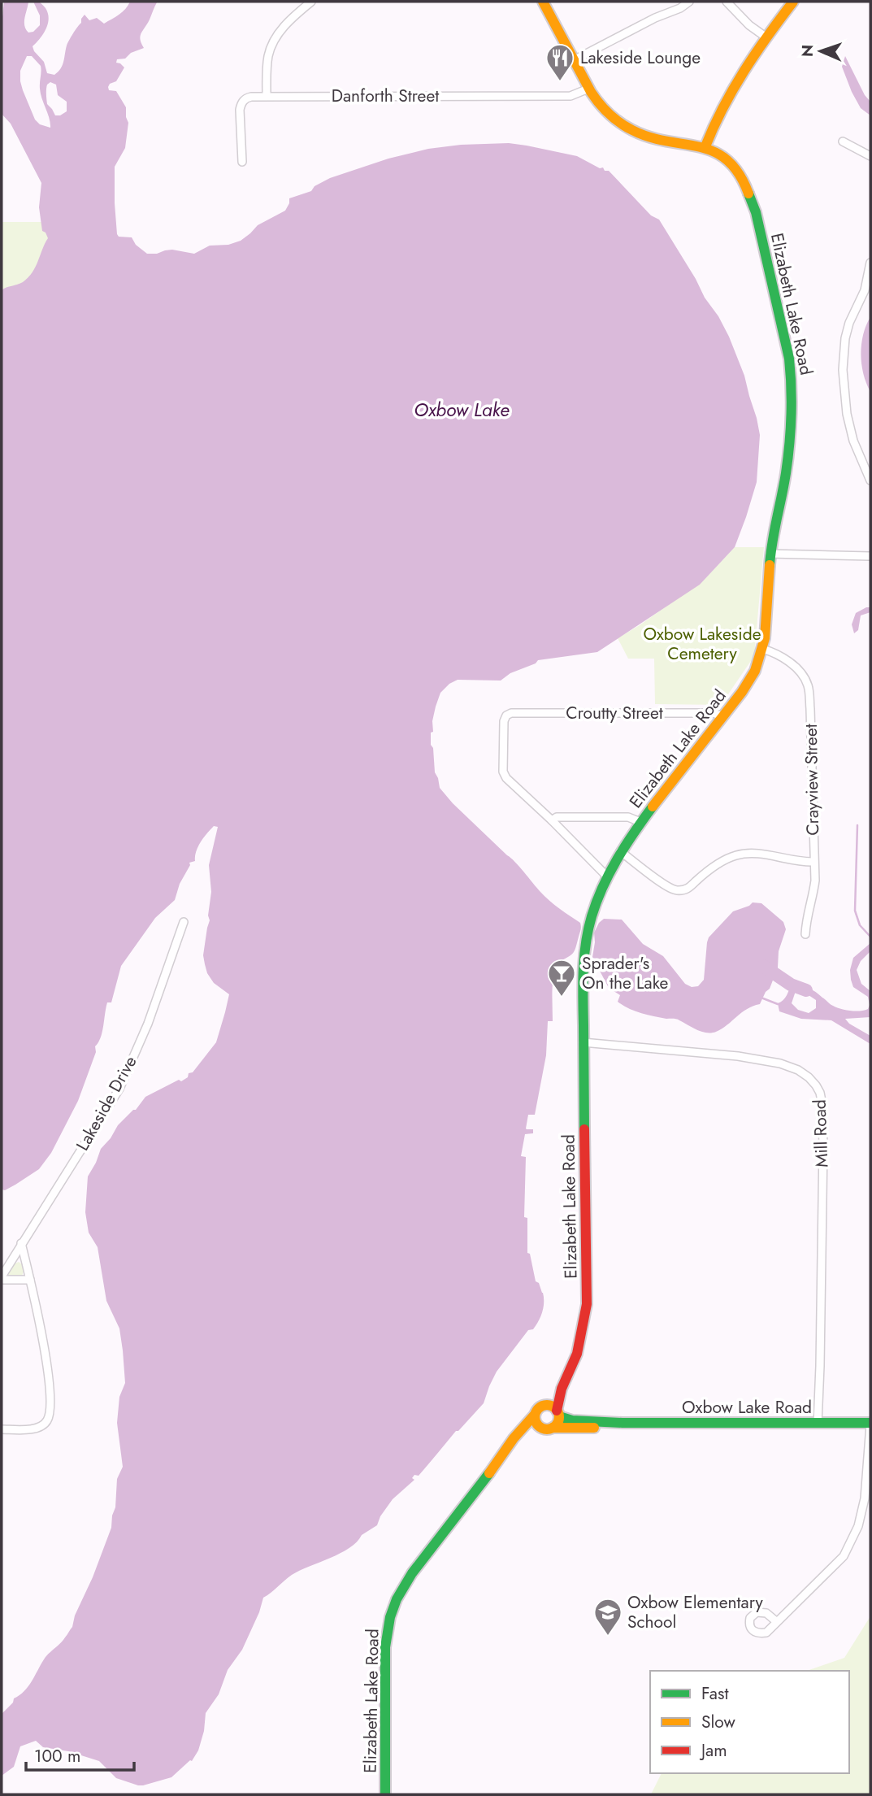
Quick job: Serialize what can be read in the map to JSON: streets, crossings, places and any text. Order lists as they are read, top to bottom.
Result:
{
  "streets": {
    "street": [
      "Danforth Street",
      "Elizabeth Lake Road",
      "Croutty Street",
      "Crayview Street",
      "Lakeside Drive",
      "Mill Road",
      "Oxbow Lake Road"
    ]
  },
  "crossings": [
    ["Danforth Street", "Elizabeth Lake Road"],
    ["Elizabeth Lake Road", "Croutty Street"],
    ["Elizabeth Lake Road", "Crayview Street"],
    ["Elizabeth Lake Road", "Mill Road"],
    ["Elizabeth Lake Road", "Oxbow Lake Road"],
    ["Mill Road", "Oxbow Lake Road"]
  ],
  "water": ["Oxbow Lake"],
  "parks": ["Oxbow Lakeside Cemetery"],
  "places": {
    "restaurant": ["Lakeside Lounge"],
    "bar": ["Sprader's On the Lake"],
    "school or university": ["Oxbow Elementary School"]
  },
  "legend": ["Fast", "Slow", "Jam"],
  "scale_bar": "100 m",
  "north": "left"
}
